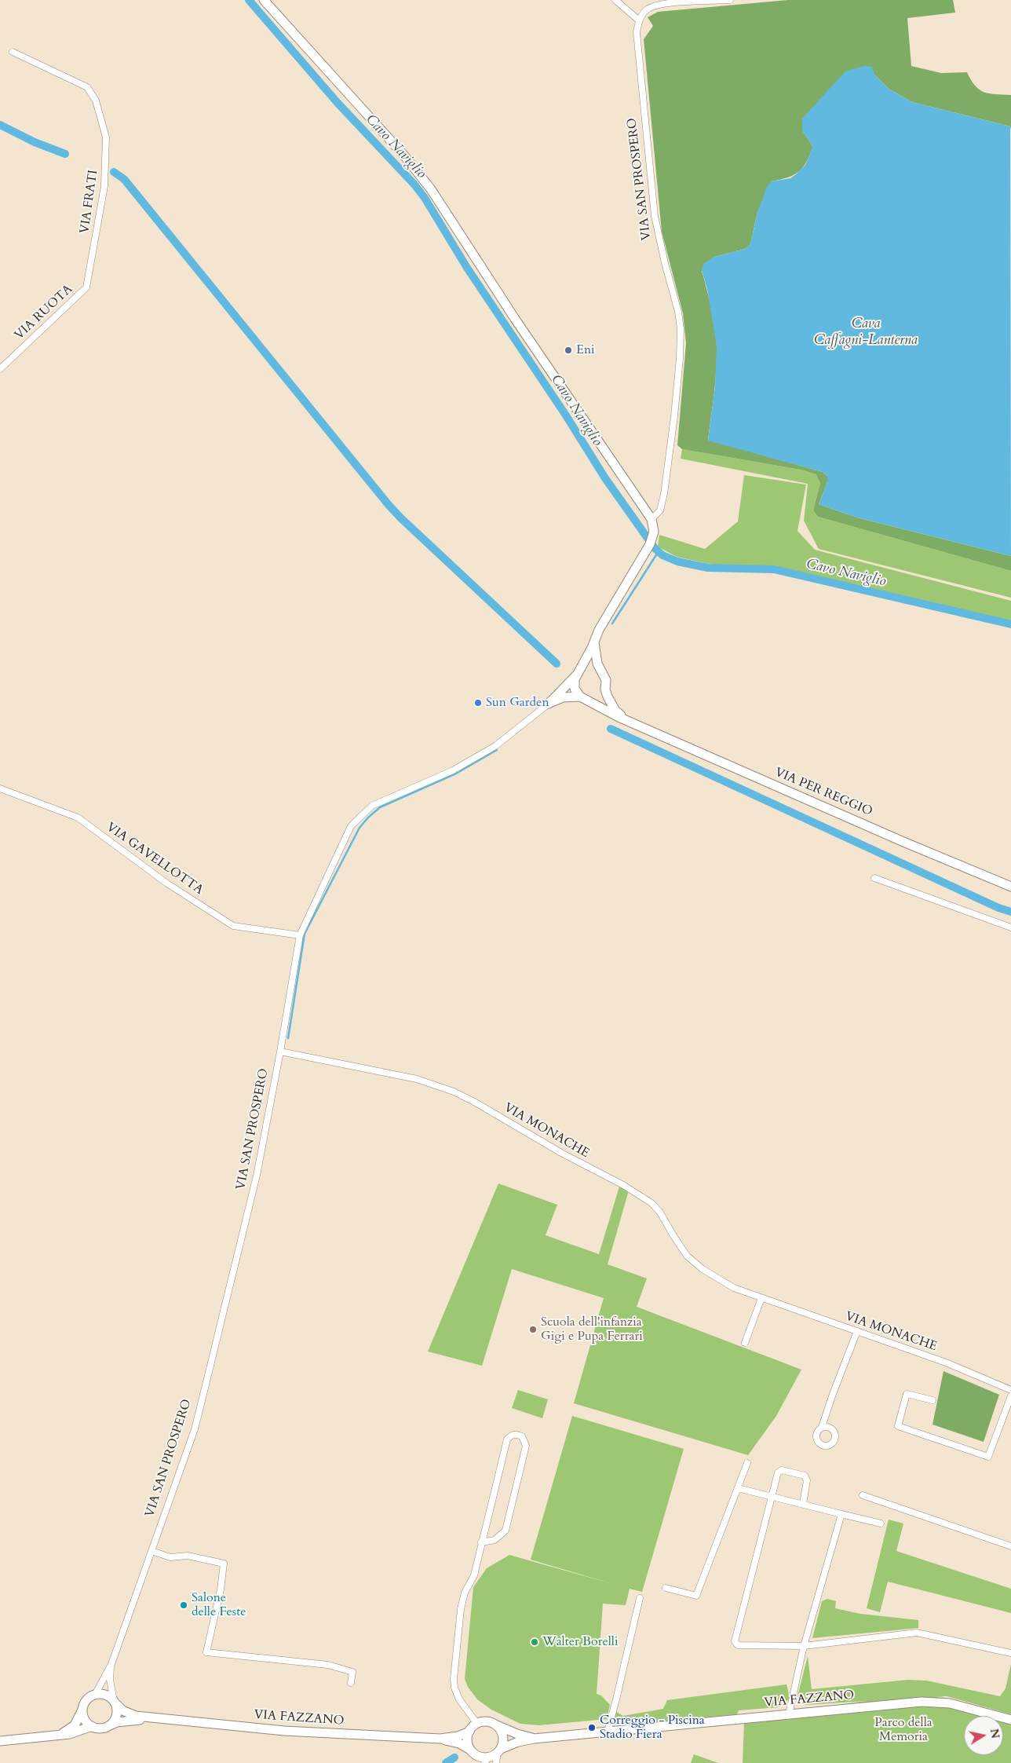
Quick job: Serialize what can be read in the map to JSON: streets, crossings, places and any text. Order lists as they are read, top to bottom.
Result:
{
  "streets": {
    "main road": ["VIA SAN PROSPERO", "VIA PER REGGIO", "VIA FAZZANO"],
    "street": [
      "VIA FRATI",
      "VIA RUOTA",
      "VIA GAVELLOTTA",
      "VIA MONACHE"
    ]
  },
  "crossings": [
    ["VIA SAN PROSPERO", "VIA PER REGGIO"],
    ["VIA SAN PROSPERO", "VIA GAVELLOTTA"],
    ["VIA SAN PROSPERO", "VIA MONACHE"],
    ["VIA SAN PROSPERO", "VIA FAZZANO"],
    ["VIA FRATI", "VIA RUOTA"]
  ],
  "water": ["Cavo Naviglio", "Cava Caffagni-Lanterna"],
  "parks": ["Parco della Memoria"],
  "places": [
    "Eni",
    "Sun Garden",
    "Scuola dell'infanzia Gigi e Pupa Ferrari",
    "Salone delle Feste",
    "Walter Borelli",
    "Correggio - Piscina Stadio Fiera"
  ],
  "north": "right"
}
